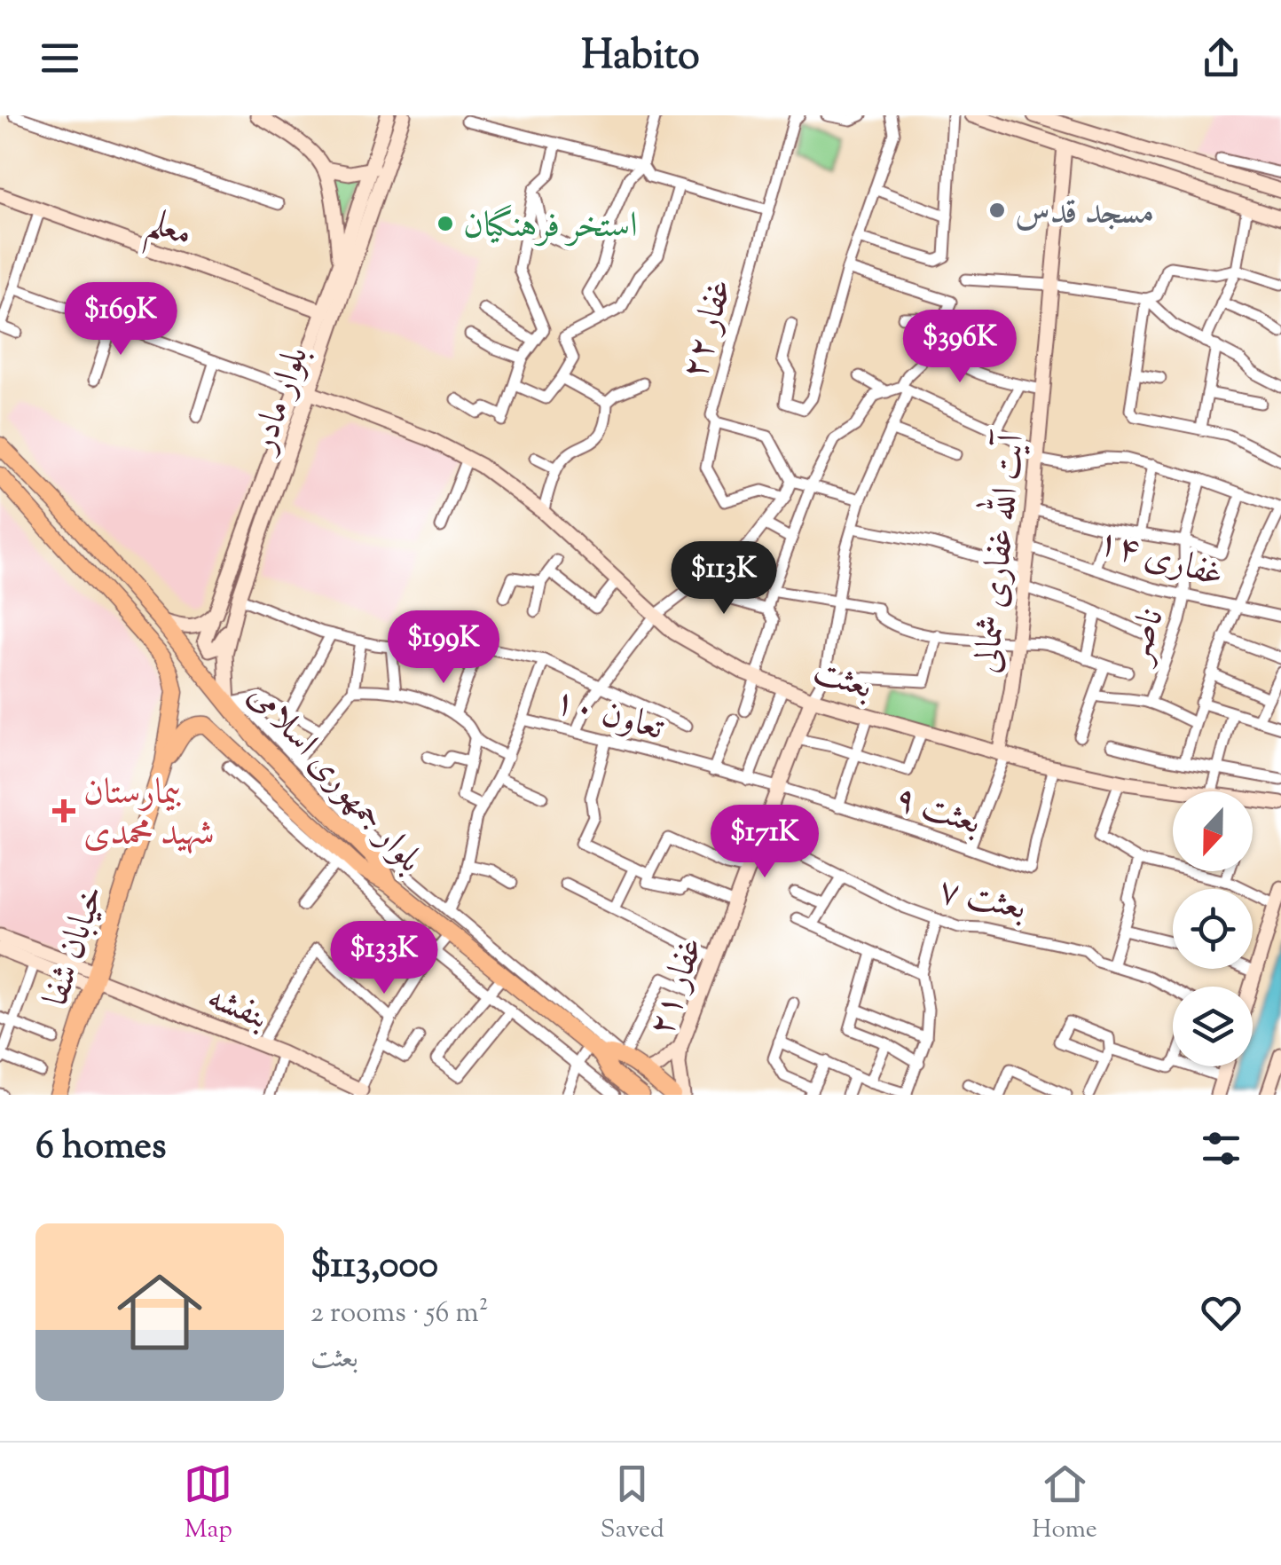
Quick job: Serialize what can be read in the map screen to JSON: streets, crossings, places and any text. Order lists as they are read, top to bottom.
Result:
{
  "streets": {
    "main road": ["بلوار جمهوری اسلامی", "خیابان شفا"],
    "street": [
      "معلم",
      "غفار ۲۲",
      "بلوار مادر",
      "آیت الله غفاری شمالی",
      "غفاری ۱۴",
      "ناصر",
      "بعثت",
      "تعاون ۱۰",
      "بعثت ۹",
      "بعثت ۷",
      "غفار ۲۱",
      "بنفشه"
    ]
  },
  "crossings": [
    ["معلم", "بلوار مادر"],
    ["بلوار مادر", "بعثت"],
    ["بلوار مادر", "بلوار جمهوری اسلامی"],
    ["آیت الله غفاری شمالی", "غفاری ۱۴"],
    ["آیت الله غفاری شمالی", "بعثت"],
    ["غفاری ۱۴", "ناصر"],
    ["بعثت", "بعثت ۹"],
    ["بعثت", "غفار ۲۱"],
    ["تعاون ۱۰", "بعثت ۹"],
    ["تعاون ۱۰", "غفار ۲۱"],
    ["بعثت ۹", "غفار ۲۱"],
    ["بعثت ۷", "غفار ۲۱"],
    ["خیابان شفا", "بنفشه"]
  ],
  "places": {
    "other": ["مسجد قدس", "استخر فرهنگیان"],
    "health": ["بیمارستان شهید محمدی"]
  },
  "north": "bottom",
  "page": {
    "header": "Habito",
    "price": [
      "$169K",
      "$396K",
      "$113K",
      "$199K",
      "$171K",
      "$133K"
    ],
    "heading": "6 homes",
    "list": [
      {
        "name": "$113,000",
        "note": "2 rooms · 56 m² · بعثت"
      }
    ],
    "tabs": ["Map", "Saved", "Home"]
  }
}
